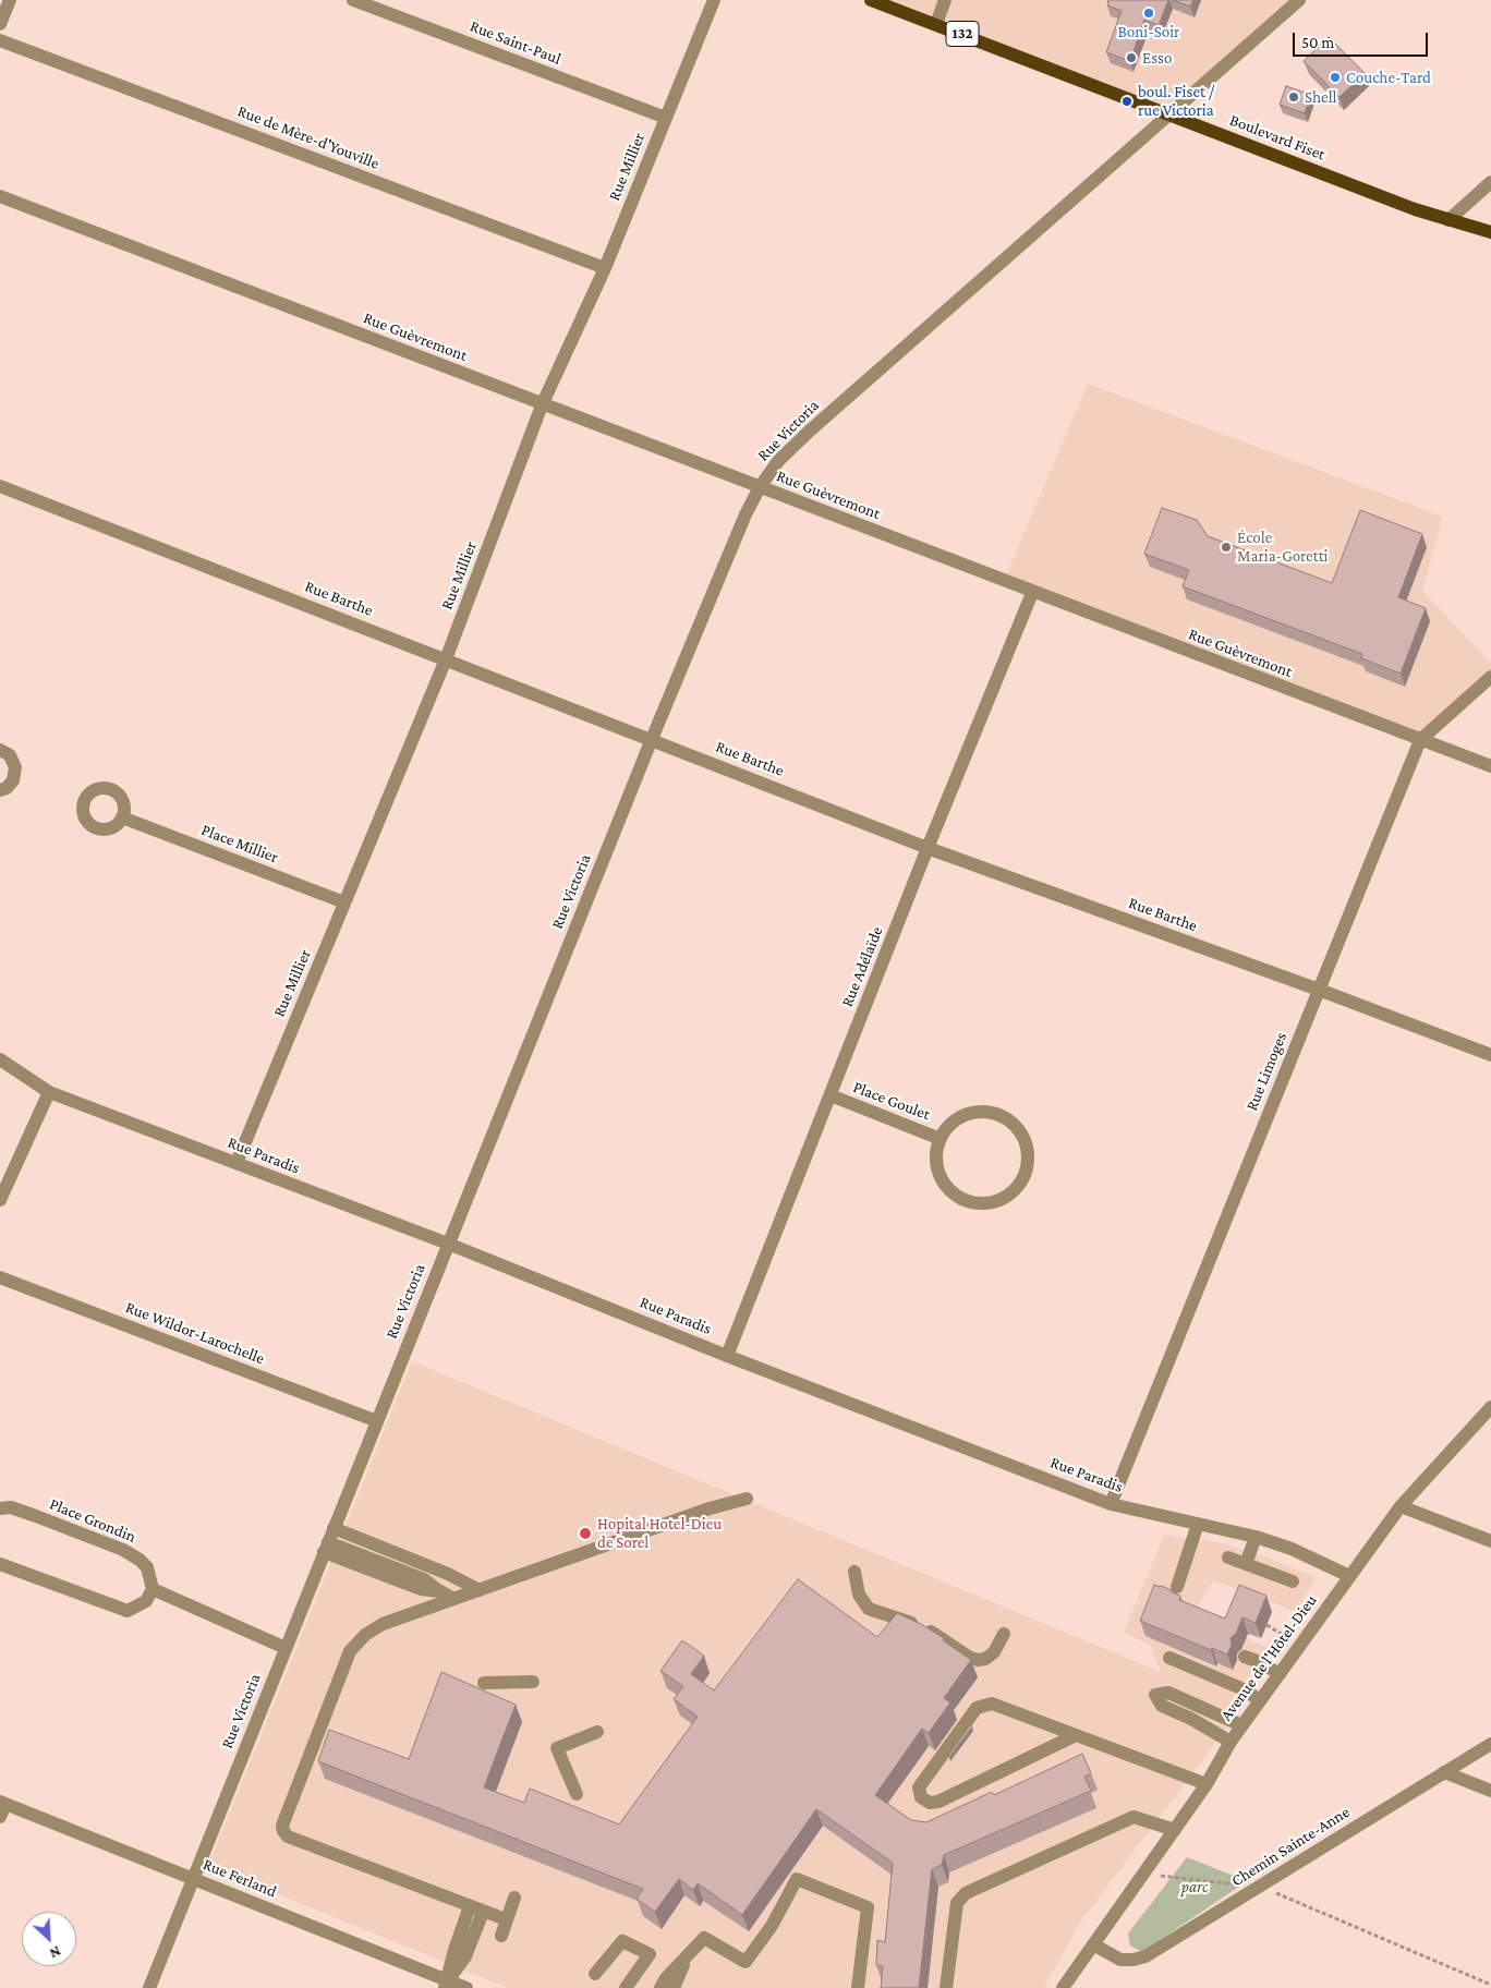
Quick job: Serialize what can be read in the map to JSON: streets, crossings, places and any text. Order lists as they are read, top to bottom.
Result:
{
  "streets": {
    "main road": ["132", "Boulevard Fiset"],
    "street": [
      "Rue Saint-Paul",
      "Rue de Mère-d'Youville",
      "Rue Millier",
      "Rue Guèvremont",
      "Rue Victoria",
      "Rue Barthe",
      "Place Millier",
      "Rue Adélaïde",
      "Rue Limoges",
      "Place Goulet",
      "Rue Paradis",
      "Rue Wildor-Larochelle",
      "Place Grondin",
      "Avenue de l'Hôtel-Dieu",
      "Chemin Sainte-Anne",
      "Rue Ferland"
    ]
  },
  "crossings": [
    ["Rue Saint-Paul", "Rue Millier"],
    ["Rue de Mère-d'Youville", "Rue Millier"],
    ["Boulevard Fiset", "Rue Victoria"],
    ["Rue Millier", "Rue Guèvremont"],
    ["Rue Millier", "Rue Barthe"],
    ["Rue Millier", "Place Millier"],
    ["Rue Millier", "Rue Paradis"],
    ["Rue Guèvremont", "Rue Victoria"],
    ["Rue Guèvremont", "Rue Adélaïde"],
    ["Rue Guèvremont", "Rue Limoges"],
    ["Rue Victoria", "Rue Barthe"],
    ["Rue Victoria", "Rue Paradis"],
    ["Rue Victoria", "Rue Wildor-Larochelle"],
    ["Rue Victoria", "Rue Ferland"],
    ["Rue Barthe", "Rue Adélaïde"],
    ["Rue Barthe", "Rue Limoges"],
    ["Rue Adélaïde", "Place Goulet"],
    ["Rue Adélaïde", "Rue Paradis"],
    ["Rue Limoges", "Rue Paradis"],
    ["Rue Paradis", "Avenue de l'Hôtel-Dieu"],
    ["Avenue de l'Hôtel-Dieu", "Chemin Sainte-Anne"]
  ],
  "parks": ["parc"],
  "places": [
    "Boni-Soir",
    "Esso",
    "Couche-Tard",
    "Shell",
    "boul. Fiset / rue Victoria",
    "École Maria-Goretti",
    "Hopital Hotel-Dieu de Sorel"
  ],
  "scale_bar": "50 m",
  "north": "bottom right"
}
